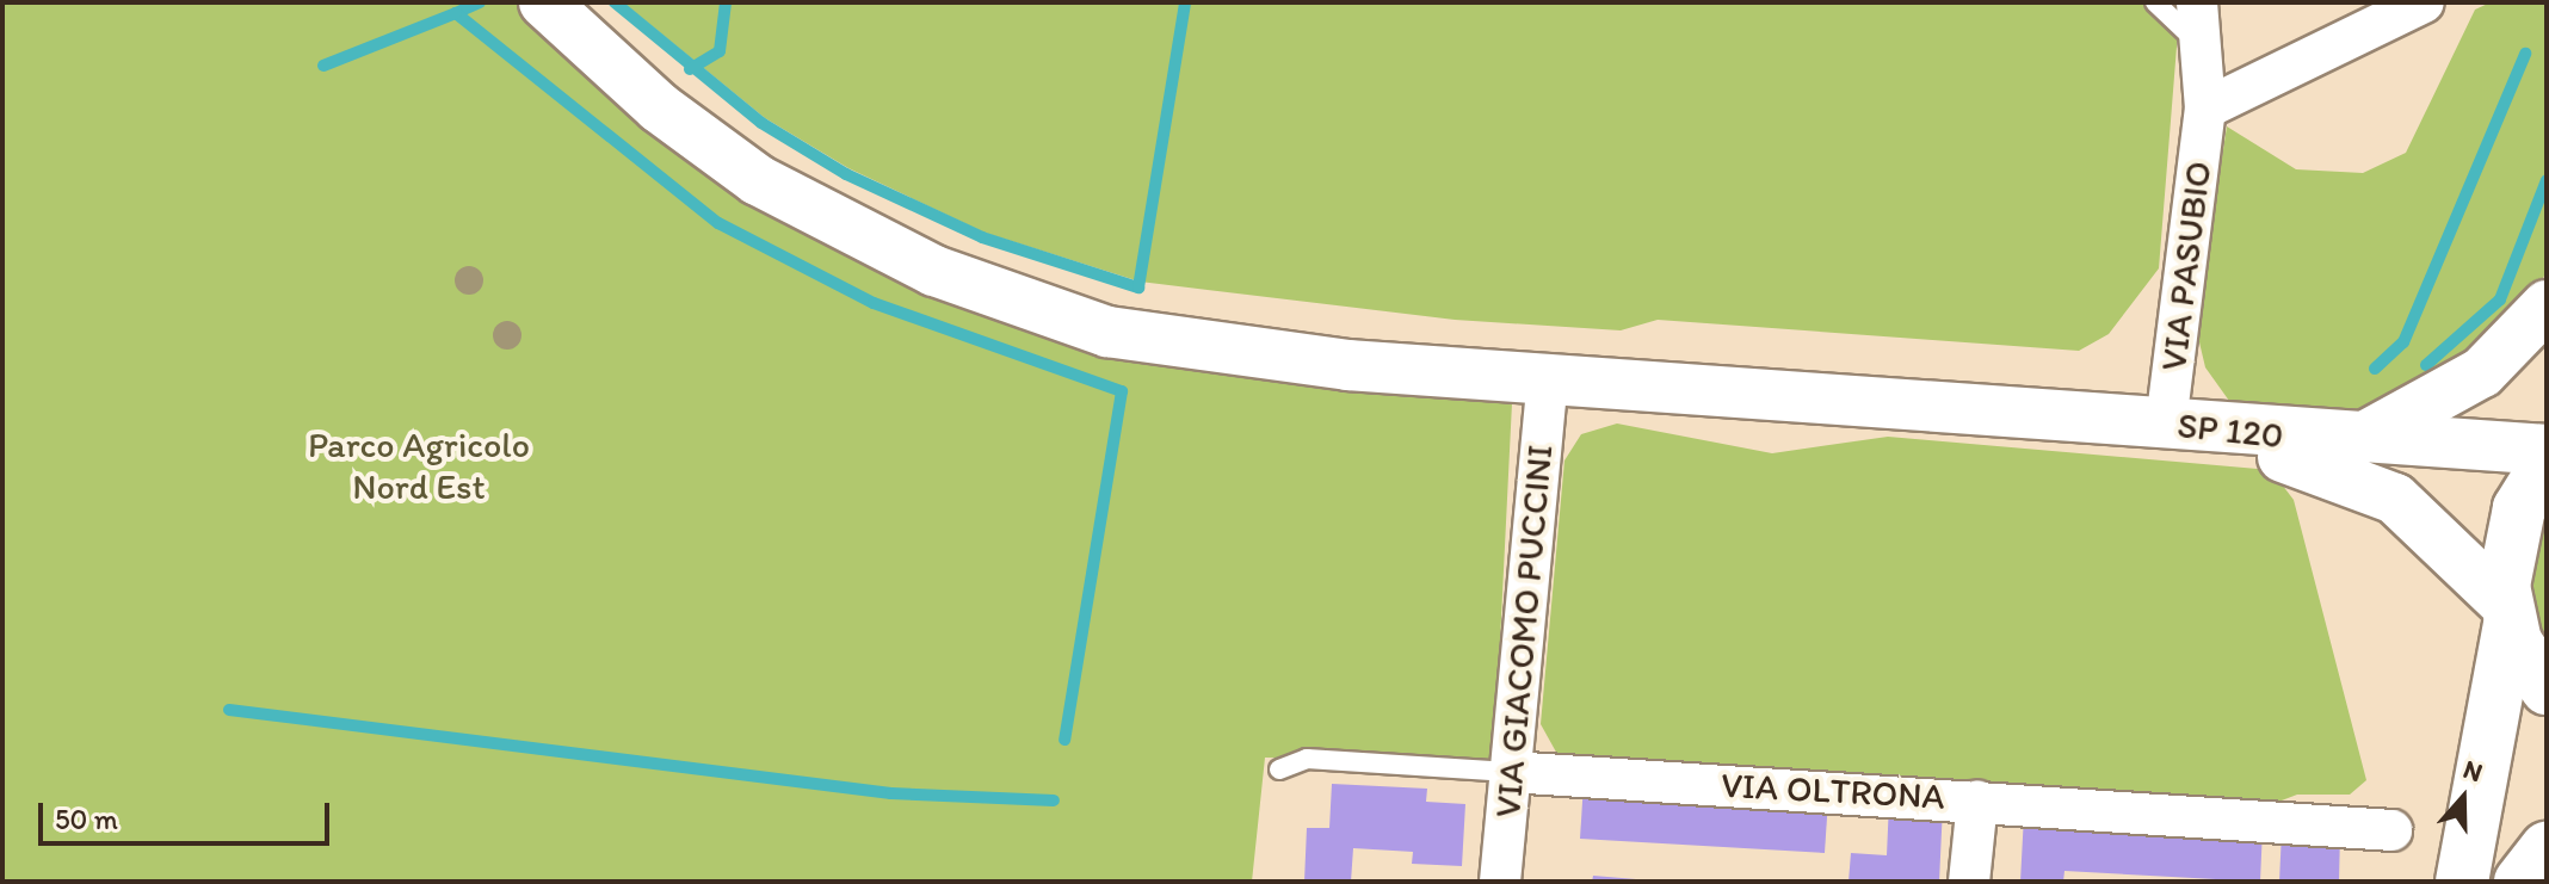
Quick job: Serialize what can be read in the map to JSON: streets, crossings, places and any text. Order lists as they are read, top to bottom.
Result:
{
  "streets": {
    "street": [
      "VIA PASUBIO",
      "SP 120",
      "VIA GIACOMO PUCCINI",
      "VIA OLTRONA"
    ]
  },
  "crossings": [
    ["VIA PASUBIO", "SP 120"],
    ["SP 120", "VIA GIACOMO PUCCINI"],
    ["VIA GIACOMO PUCCINI", "VIA OLTRONA"]
  ],
  "parks": ["Parco Agricolo Nord Est"],
  "scale_bar": "50 m",
  "north": "top"
}
